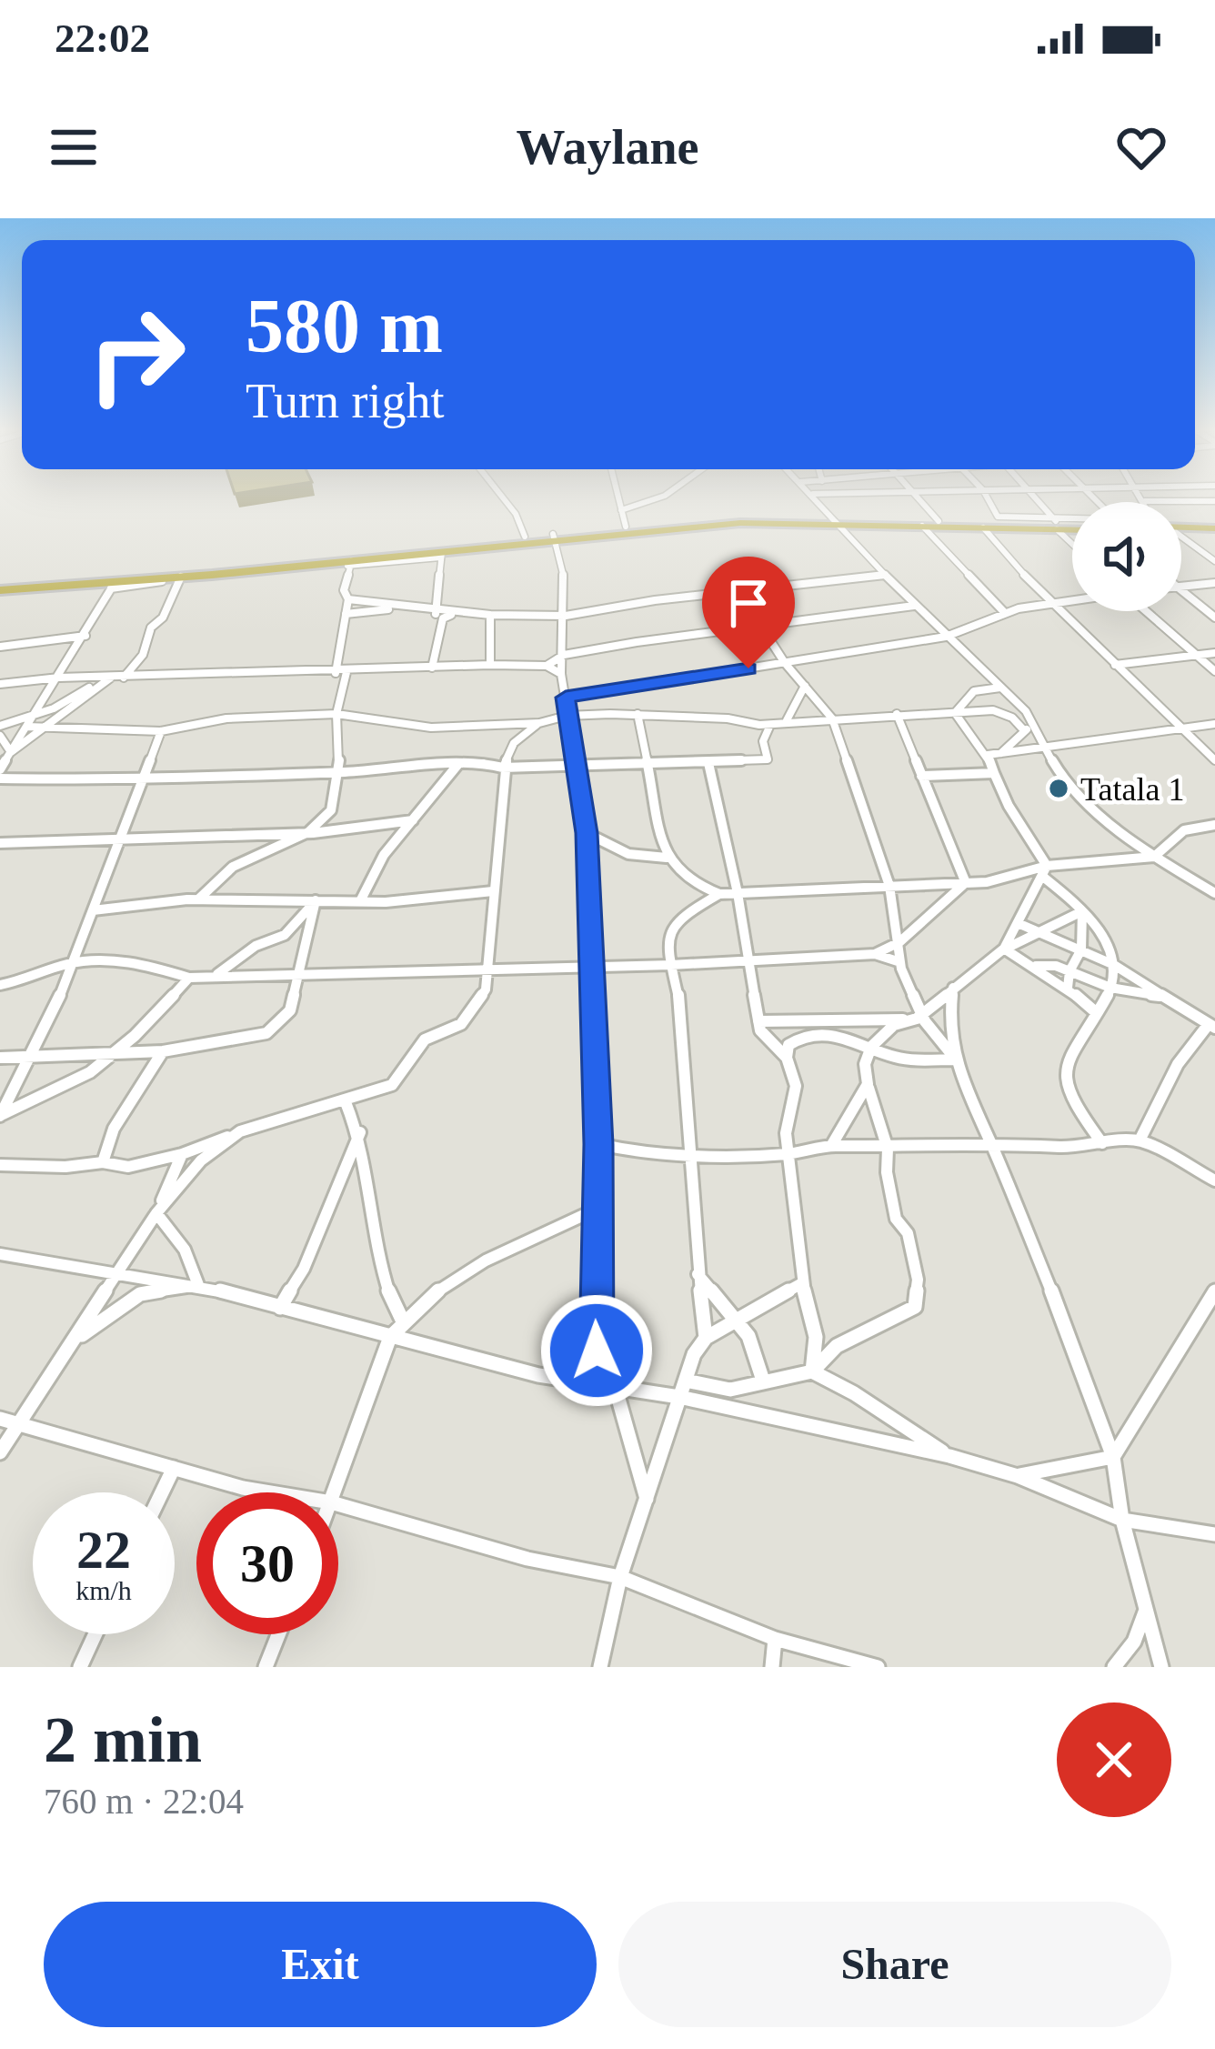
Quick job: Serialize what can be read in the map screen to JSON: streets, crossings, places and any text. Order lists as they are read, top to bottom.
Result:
{
  "places": ["Tatala 1"],
  "page": {
    "status": "22:02",
    "header": "Waylane",
    "turn": ["580 m", "Turn right"],
    "speed": "22 km/h",
    "limit": "30",
    "heading": ["2 min", "760 m · 22:04"],
    "buttons": ["Exit", "Share"]
  }
}
